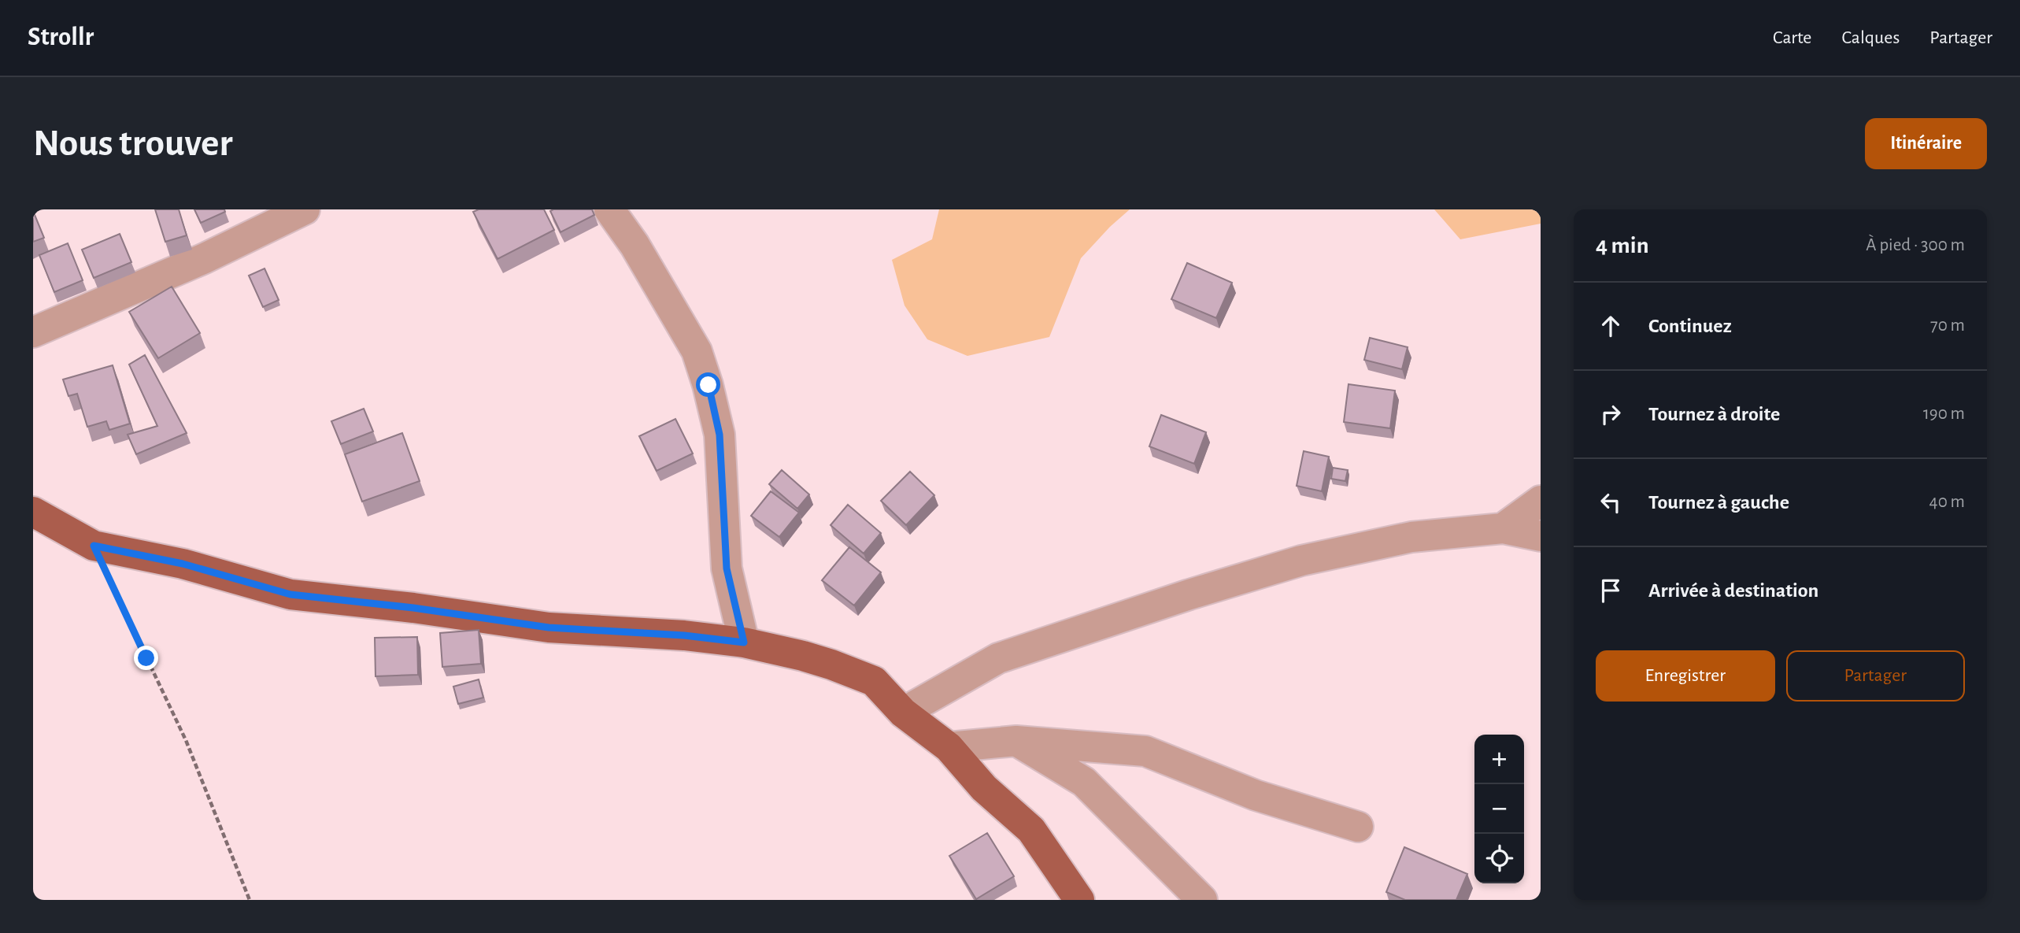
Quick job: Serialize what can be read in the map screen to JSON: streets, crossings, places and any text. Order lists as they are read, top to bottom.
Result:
{
  "page": {
    "header": "Strollr",
    "nav": ["Carte", "Calques", "Partager"],
    "buttons": [
      "Itinéraire",
      ["Enregistrer", "Partager"]
    ],
    "title": "Nous trouver",
    "heading": ["4 min", "À pied · 300 m"],
    "list": [
      ["Continuez", "70 m"],
      ["Tournez à droite", "190 m"],
      ["Tournez à gauche", "40 m"],
      "Arrivée à destination"
    ],
    "map_buttons": ["+", "−"]
  }
}
